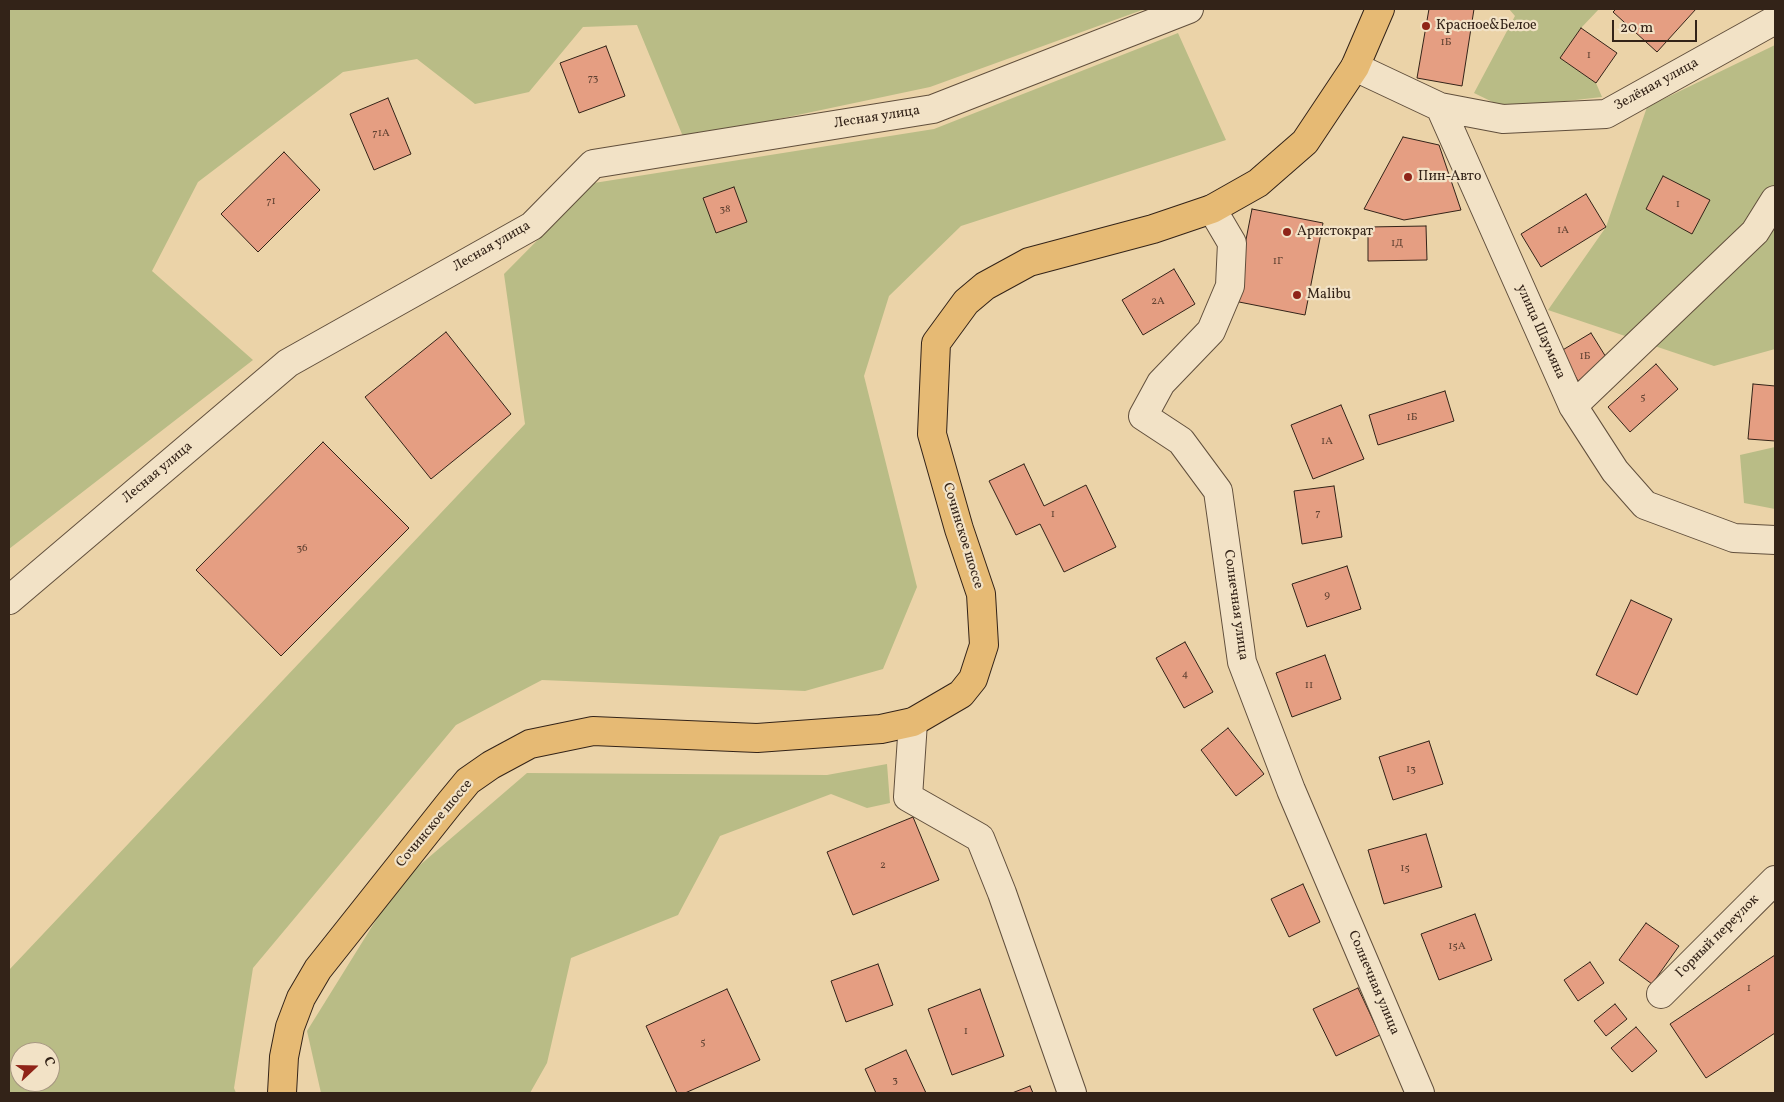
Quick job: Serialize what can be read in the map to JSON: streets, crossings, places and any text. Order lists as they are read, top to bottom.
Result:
{
  "streets": {
    "highway": ["Сочинское шоссе"],
    "street": [
      "Зелёная улица",
      "Лесная улица",
      "улица Шаумяна",
      "Солнечная улица",
      "Горный переулок"
    ]
  },
  "crossings": [
    ["Зелёная улица", "улица Шаумяна"],
    ["Сочинское шоссе", "Солнечная улица"]
  ],
  "places": [
    "Красное&Белое",
    "Пин-Авто",
    "Аристократ",
    "Malibu"
  ],
  "house_numbers": [
    "1Б",
    "1",
    "73",
    "71А",
    "71",
    "1",
    "38",
    "1А",
    "1Д",
    "1Г",
    "2А",
    "1Б",
    "5",
    "1Б",
    "1А",
    "7",
    "1",
    "36",
    "9",
    "4",
    "11",
    "13",
    "2",
    "15",
    "15А",
    "1",
    "1",
    "5",
    "3"
  ],
  "scale_bar": "20 m",
  "north": "right"
}
